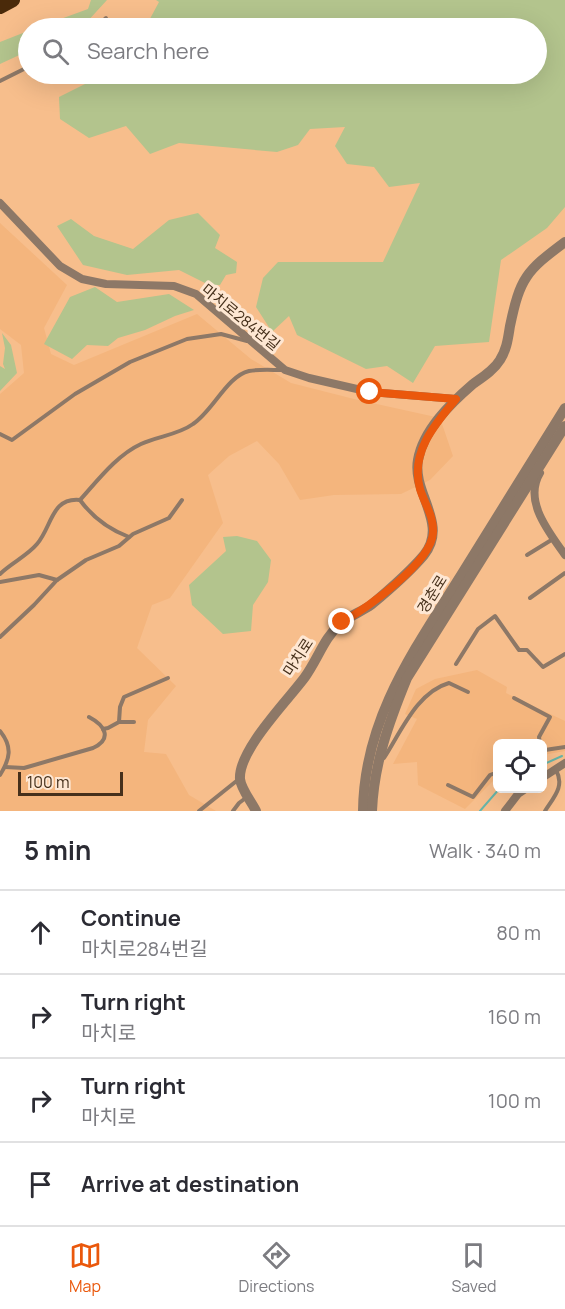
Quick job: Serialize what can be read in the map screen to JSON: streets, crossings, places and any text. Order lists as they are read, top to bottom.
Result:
{
  "streets": {
    "street": ["마치로284번길", "경춘로", "마치로"]
  },
  "crossings": [
    ["마치로284번길", "마치로"]
  ],
  "scale_bar": "100 m",
  "page": {
    "search": "Search here",
    "scale": "100 m",
    "heading": ["5 min", "Walk · 340 m"],
    "list": [
      ["Continue", "마치로284번길", "80 m"],
      ["Turn right", "마치로", "160 m"],
      ["Turn right", "마치로", "100 m"],
      "Arrive at destination"
    ],
    "nav": ["Map", "Directions", "Saved"]
  }
}
